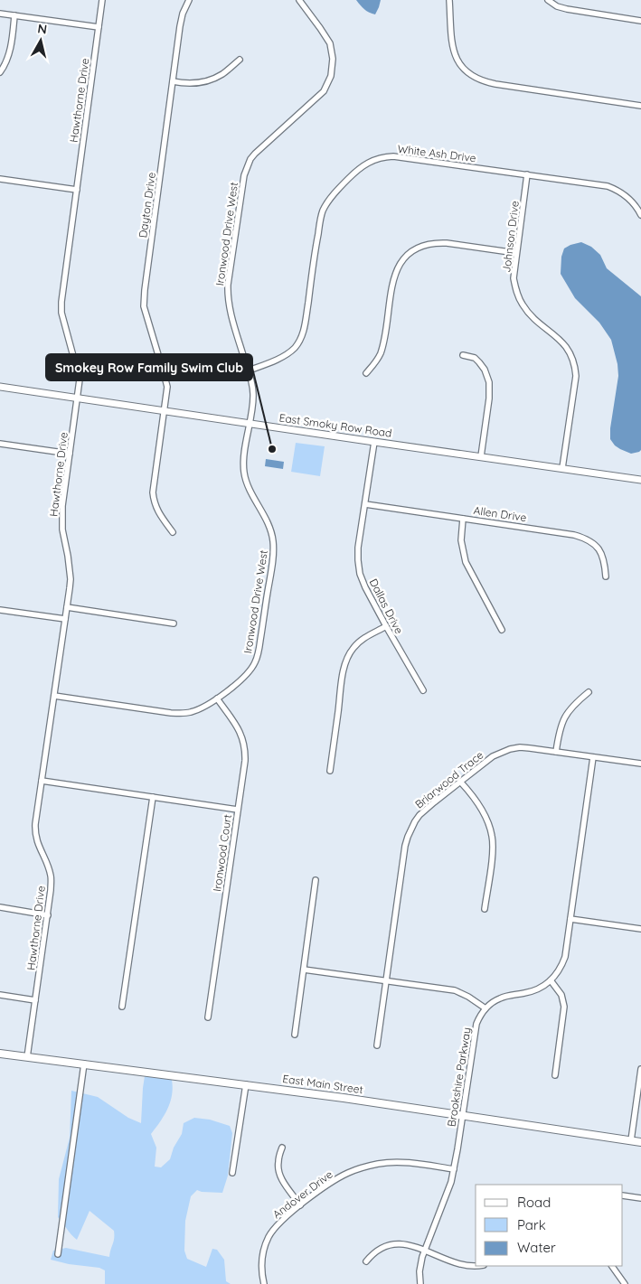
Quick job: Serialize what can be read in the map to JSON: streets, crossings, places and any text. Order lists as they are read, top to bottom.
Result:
{
  "streets": {
    "main road": ["East Main Street"],
    "street": [
      "Hawthorne Drive",
      "White Ash Drive",
      "Dayton Drive",
      "Ironwood Drive West",
      "Johnson Drive",
      "East Smoky Row Road",
      "Allen Drive",
      "Dallas Drive",
      "Briarwood Trace",
      "Ironwood Court",
      "Brookshire Parkway",
      "Andover Drive"
    ]
  },
  "crossings": [
    ["Hawthorne Drive", "Ironwood Drive West"],
    ["Hawthorne Drive", "East Smoky Row Road"],
    ["Hawthorne Drive", "East Main Street"],
    ["White Ash Drive", "Ironwood Drive West"],
    ["White Ash Drive", "Johnson Drive"],
    ["Dayton Drive", "East Smoky Row Road"],
    ["Ironwood Drive West", "East Smoky Row Road"],
    ["Ironwood Drive West", "Ironwood Court"],
    ["Johnson Drive", "East Smoky Row Road"],
    ["East Smoky Row Road", "Dallas Drive"],
    ["Allen Drive", "Dallas Drive"],
    ["Brookshire Parkway", "East Main Street"],
    ["Brookshire Parkway", "Andover Drive"]
  ],
  "places": ["Smokey Row Family Swim Club"],
  "legend": ["Road", "Park", "Water"],
  "north": "top"
}
